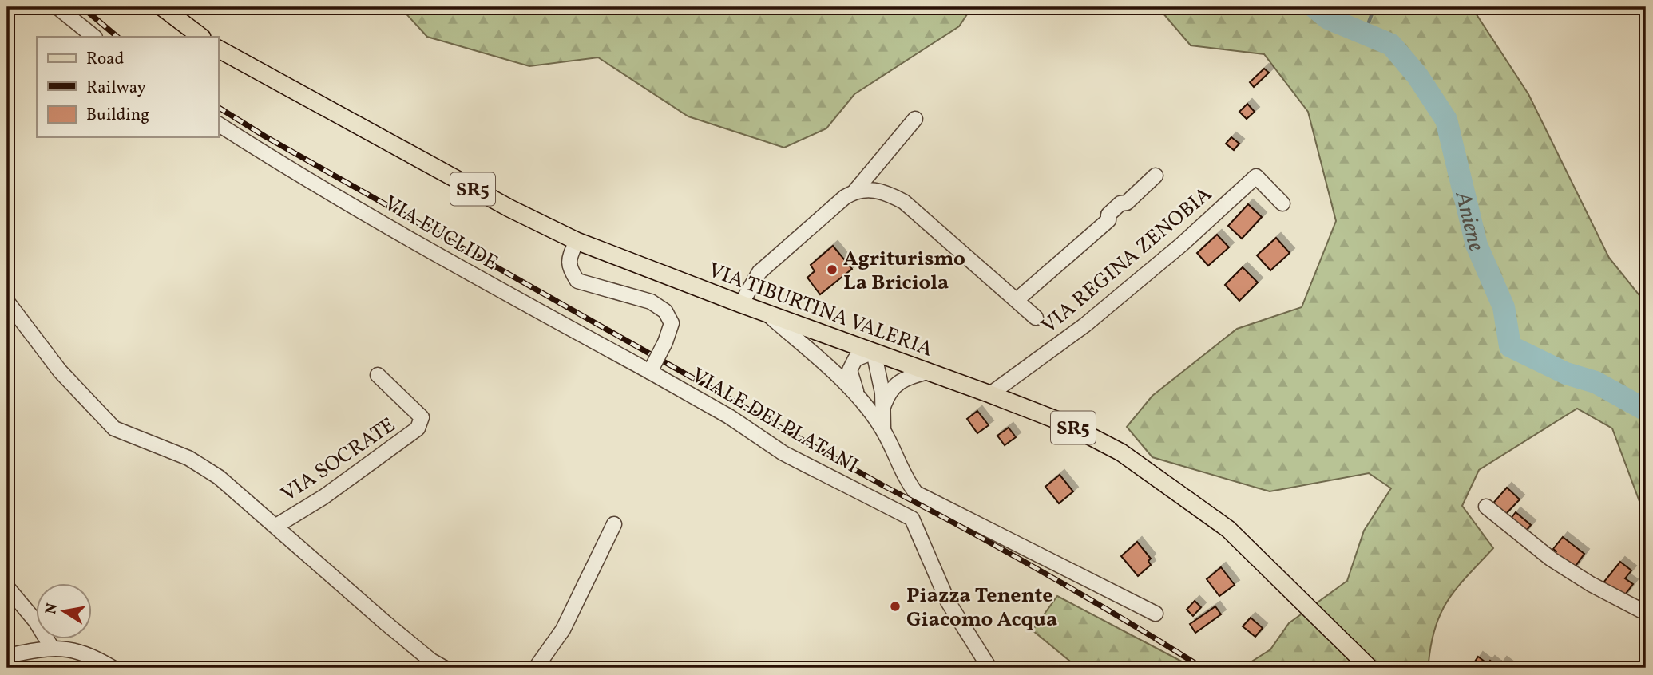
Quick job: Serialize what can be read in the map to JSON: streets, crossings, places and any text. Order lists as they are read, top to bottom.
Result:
{
  "streets": {
    "main road": ["SR5", "VIA TIBURTINA VALERIA"],
    "street": [
      "VIA EUCLIDE",
      "VIA REGINA ZENOBIA",
      "VIALE DEI PLATANI",
      "VIA SOCRATE"
    ]
  },
  "crossings": [
    ["VIA EUCLIDE", "VIALE DEI PLATANI"],
    ["VIA REGINA ZENOBIA", "VIA TIBURTINA VALERIA"]
  ],
  "water": ["Aniene"],
  "places": ["Agriturismo La Briciola", "Piazza Tenente Giacomo Acqua"],
  "legend": ["Road", "Railway", "Building"],
  "north": "left"
}
